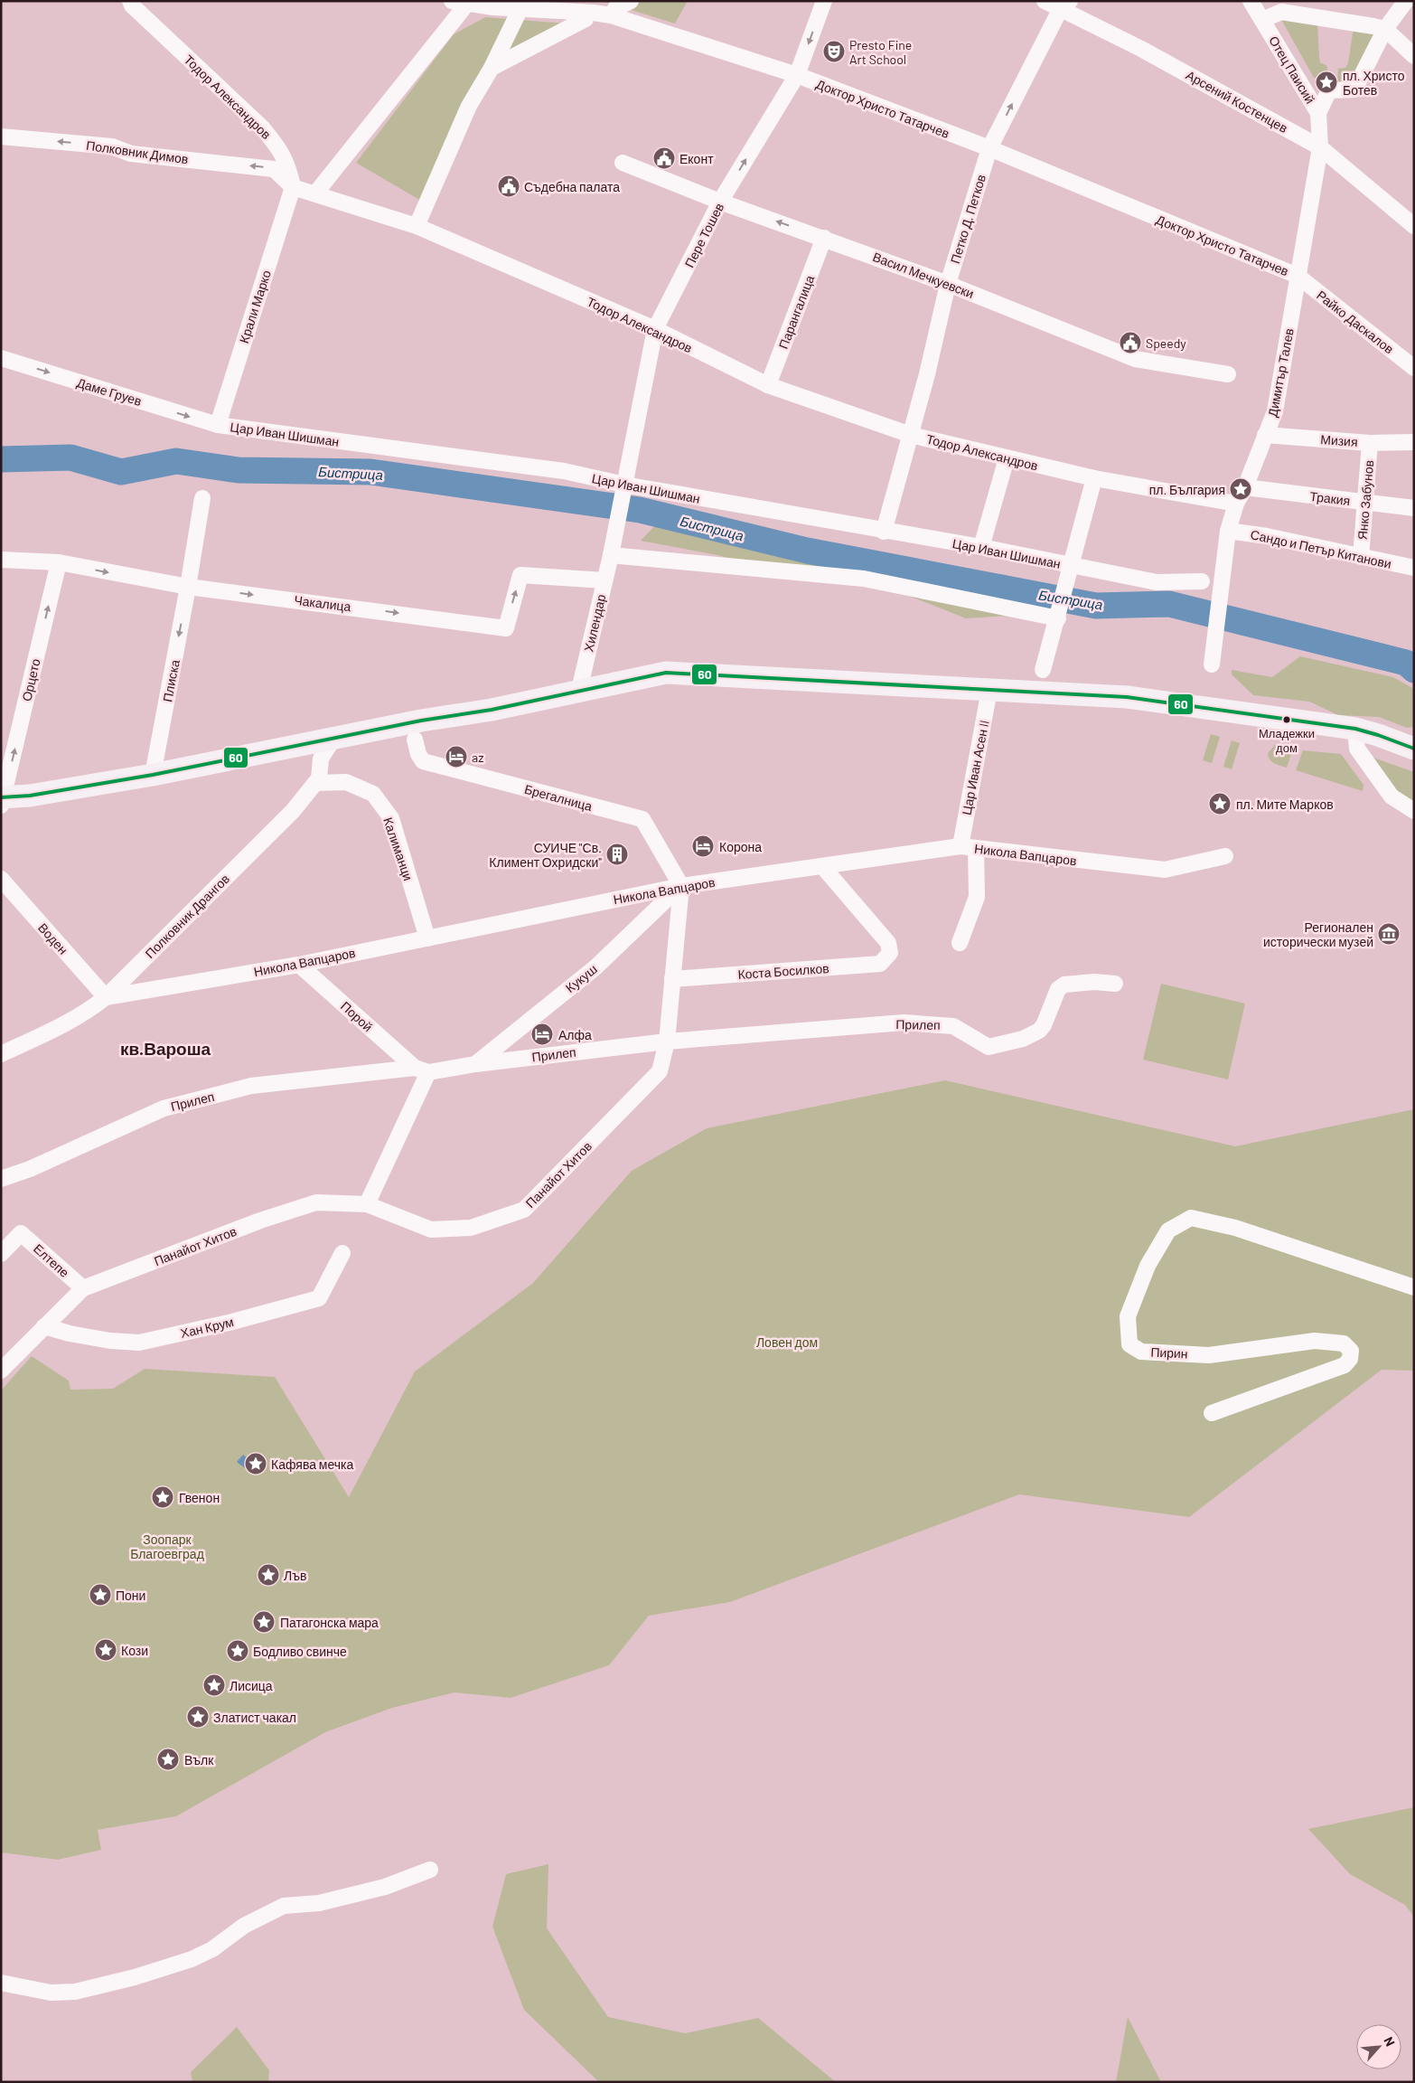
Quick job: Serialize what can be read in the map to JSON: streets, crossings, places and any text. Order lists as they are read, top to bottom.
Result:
{
  "streets": {
    "street": [
      "Отец Паисий",
      "Тодор Александров",
      "Арсений Костенцев",
      "Доктор Христо Татарчев",
      "Полковник Димов",
      "Петко Д. Петков",
      "Пере Тошев",
      "Васил Мечкуевски",
      "Крали Марко",
      "Парангалица",
      "Райко Даскалов",
      "Димитър Талев",
      "Даме Груев",
      "Цар Иван Шишман",
      "Мизия",
      "Тракия",
      "Янко Забунов",
      "Сандо и Петър Китанови",
      "Чакалица",
      "Хилендар",
      "Орцето",
      "Плиска",
      "Цар Иван Асен II",
      "Брегалница",
      "Калиманци",
      "Никола Вапцаров",
      "Полковник Дрангов",
      "Воден",
      "Коста Босилков",
      "Кукуш",
      "Порой",
      "Прилеп",
      "Панайот Хитов",
      "Елтепе",
      "Хан Крум",
      "Пирин"
    ]
  },
  "crossings": [
    ["Отец Паисий", "Арсений Костенцев"],
    ["Отец Паисий", "Димитър Талев"],
    ["Тодор Александров", "Полковник Димов"],
    ["Тодор Александров", "Петко Д. Петков"],
    ["Тодор Александров", "Пере Тошев"],
    ["Тодор Александров", "Крали Марко"],
    ["Тодор Александров", "Парангалица"],
    ["Тодор Александров", "Димитър Талев"],
    ["Арсений Костенцев", "Петко Д. Петков"],
    ["Арсений Костенцев", "Димитър Талев"],
    ["Доктор Христо Татарчев", "Петко Д. Петков"],
    ["Доктор Христо Татарчев", "Пере Тошев"],
    ["Доктор Христо Татарчев", "Райко Даскалов"],
    ["Доктор Христо Татарчев", "Димитър Талев"],
    ["Полковник Димов", "Крали Марко"],
    ["Петко Д. Петков", "Васил Мечкуевски"],
    ["Петко Д. Петков", "Цар Иван Шишман"],
    ["Пере Тошев", "Васил Мечкуевски"],
    ["Пере Тошев", "Цар Иван Шишман"],
    ["Пере Тошев", "Хилендар"],
    ["Васил Мечкуевски", "Парангалица"],
    ["Крали Марко", "Даме Груев"],
    ["Крали Марко", "Цар Иван Шишман"],
    ["Райко Даскалов", "Димитър Талев"],
    ["Димитър Талев", "Мизия"],
    ["Димитър Талев", "Тракия"],
    ["Димитър Талев", "Сандо и Петър Китанови"],
    ["Даме Груев", "Цар Иван Шишман"],
    ["Цар Иван Шишман", "Хилендар"],
    ["Мизия", "Янко Забунов"],
    ["Тракия", "Янко Забунов"],
    ["Янко Забунов", "Сандо и Петър Китанови"],
    ["Чакалица", "Хилендар"],
    ["Чакалица", "Орцето"],
    ["Чакалица", "Плиска"],
    ["Цар Иван Асен II", "Никола Вапцаров"],
    ["Брегалница", "Никола Вапцаров"],
    ["Брегалница", "Кукуш"],
    ["Брегалница", "Панайот Хитов"],
    ["Калиманци", "Никола Вапцаров"],
    ["Калиманци", "Полковник Дрангов"],
    ["Никола Вапцаров", "Полковник Дрангов"],
    ["Никола Вапцаров", "Воден"],
    ["Никола Вапцаров", "Коста Босилков"],
    ["Никола Вапцаров", "Кукуш"],
    ["Никола Вапцаров", "Порой"],
    ["Никола Вапцаров", "Панайот Хитов"],
    ["Полковник Дрангов", "Воден"],
    ["Коста Босилков", "Панайот Хитов"],
    ["Кукуш", "Прилеп"],
    ["Кукуш", "Панайот Хитов"],
    ["Порой", "Прилеп"],
    ["Прилеп", "Панайот Хитов"],
    ["Панайот Хитов", "Елтепе"],
    ["Панайот Хитов", "Хан Крум"]
  ],
  "one_way": [
    "Полковник Димов",
    "Даме Груев",
    "Орцето",
    "Плиска"
  ],
  "districts": ["кв.Вароша"],
  "water": ["Бистрица"],
  "parks": ["Ловен дом", "Зоопарк Благоевград"],
  "places": {
    "theatre": ["Presto Fine Art School"],
    "place": [
      "пл. Христо Ботев",
      "пл. България",
      "пл. Мите Марков",
      "Кафява мечка",
      "Гвенон",
      "Лъв",
      "Пони",
      "Патагонска мара",
      "Кози",
      "Бодливо свинче",
      "Лисица",
      "Златист чакал",
      "Вълк"
    ],
    "public building": ["Еконт", "Съдебна палата", "Speedy"],
    "other": ["Младежки дом"],
    "hotel": ["az", "Корона", "Алфа"],
    "building": ["СУИЧЕ \"Св. Климент Охридски\""],
    "museum": ["Регионален исторически музей"]
  },
  "lines": ["transit line 60"],
  "north": "top right"
}
